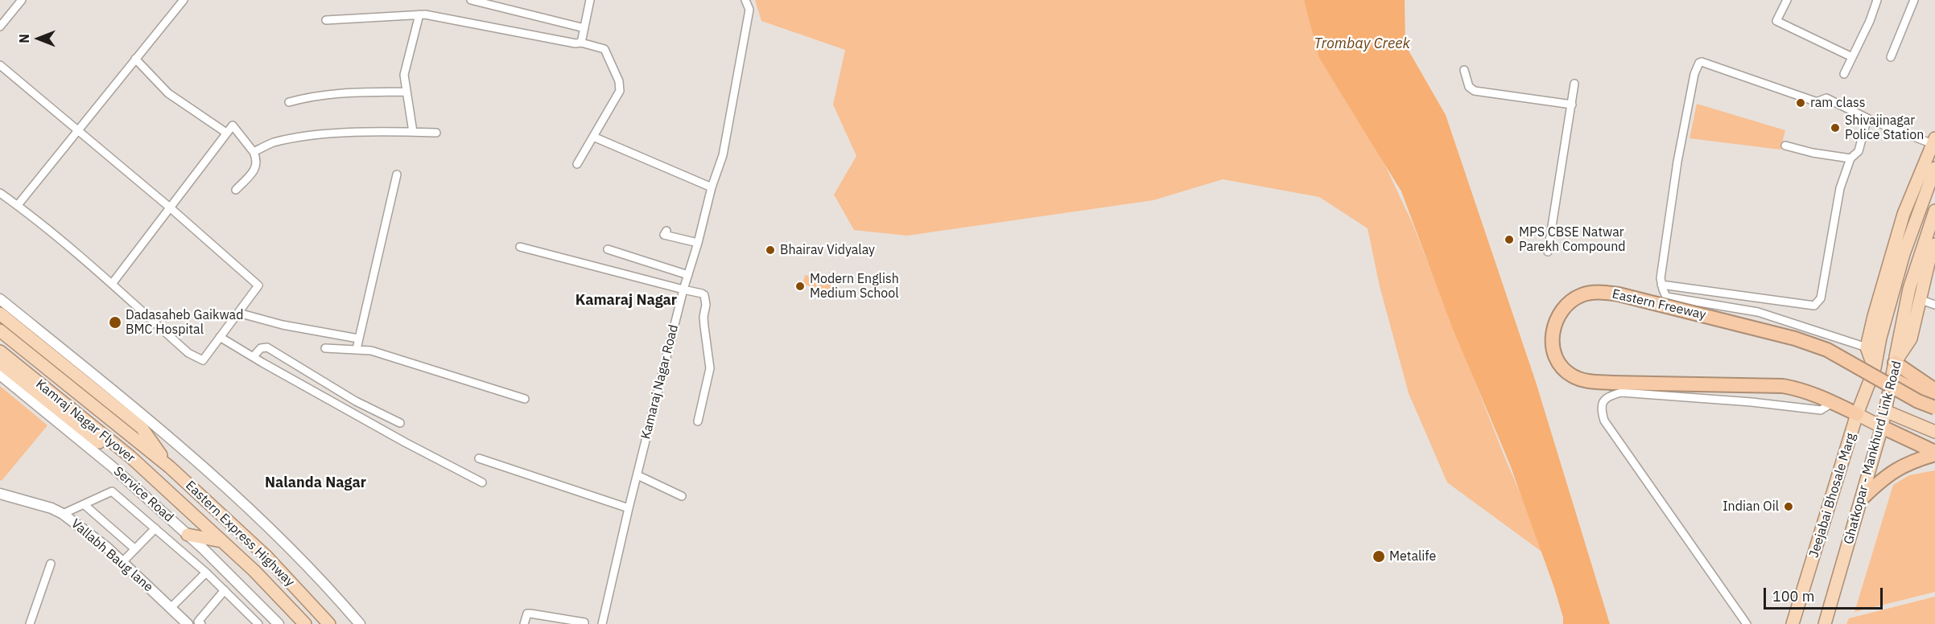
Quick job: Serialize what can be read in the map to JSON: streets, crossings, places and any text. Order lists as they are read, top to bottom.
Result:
{
  "streets": {
    "highway": [
      "Eastern Freeway",
      "Kamraj Nagar Flyover",
      "Ghatkopar - Mankhurd Link Road",
      "Jeejabai Bhosale Marg",
      "Eastern Express Highway"
    ],
    "street": ["Kamaraj Nagar Road", "Service Road", "Vallabh Baug lane"]
  },
  "crossings": [
    ["Eastern Freeway", "Jeejabai Bhosale Marg"],
    ["Kamraj Nagar Flyover", "Eastern Express Highway"]
  ],
  "districts": ["Kamaraj Nagar", "Nalanda Nagar"],
  "water": ["Trombay Creek"],
  "places": [
    "ram class",
    "Shivajinagar Police Station",
    "MPS CBSE Natwar Parekh Compound",
    "Bhairav Vidyalay",
    "Modern English Medium School",
    "Dadasaheb Gaikwad BMC Hospital",
    "Indian Oil",
    "Metalife"
  ],
  "scale_bar": "100 m",
  "north": "left"
}
